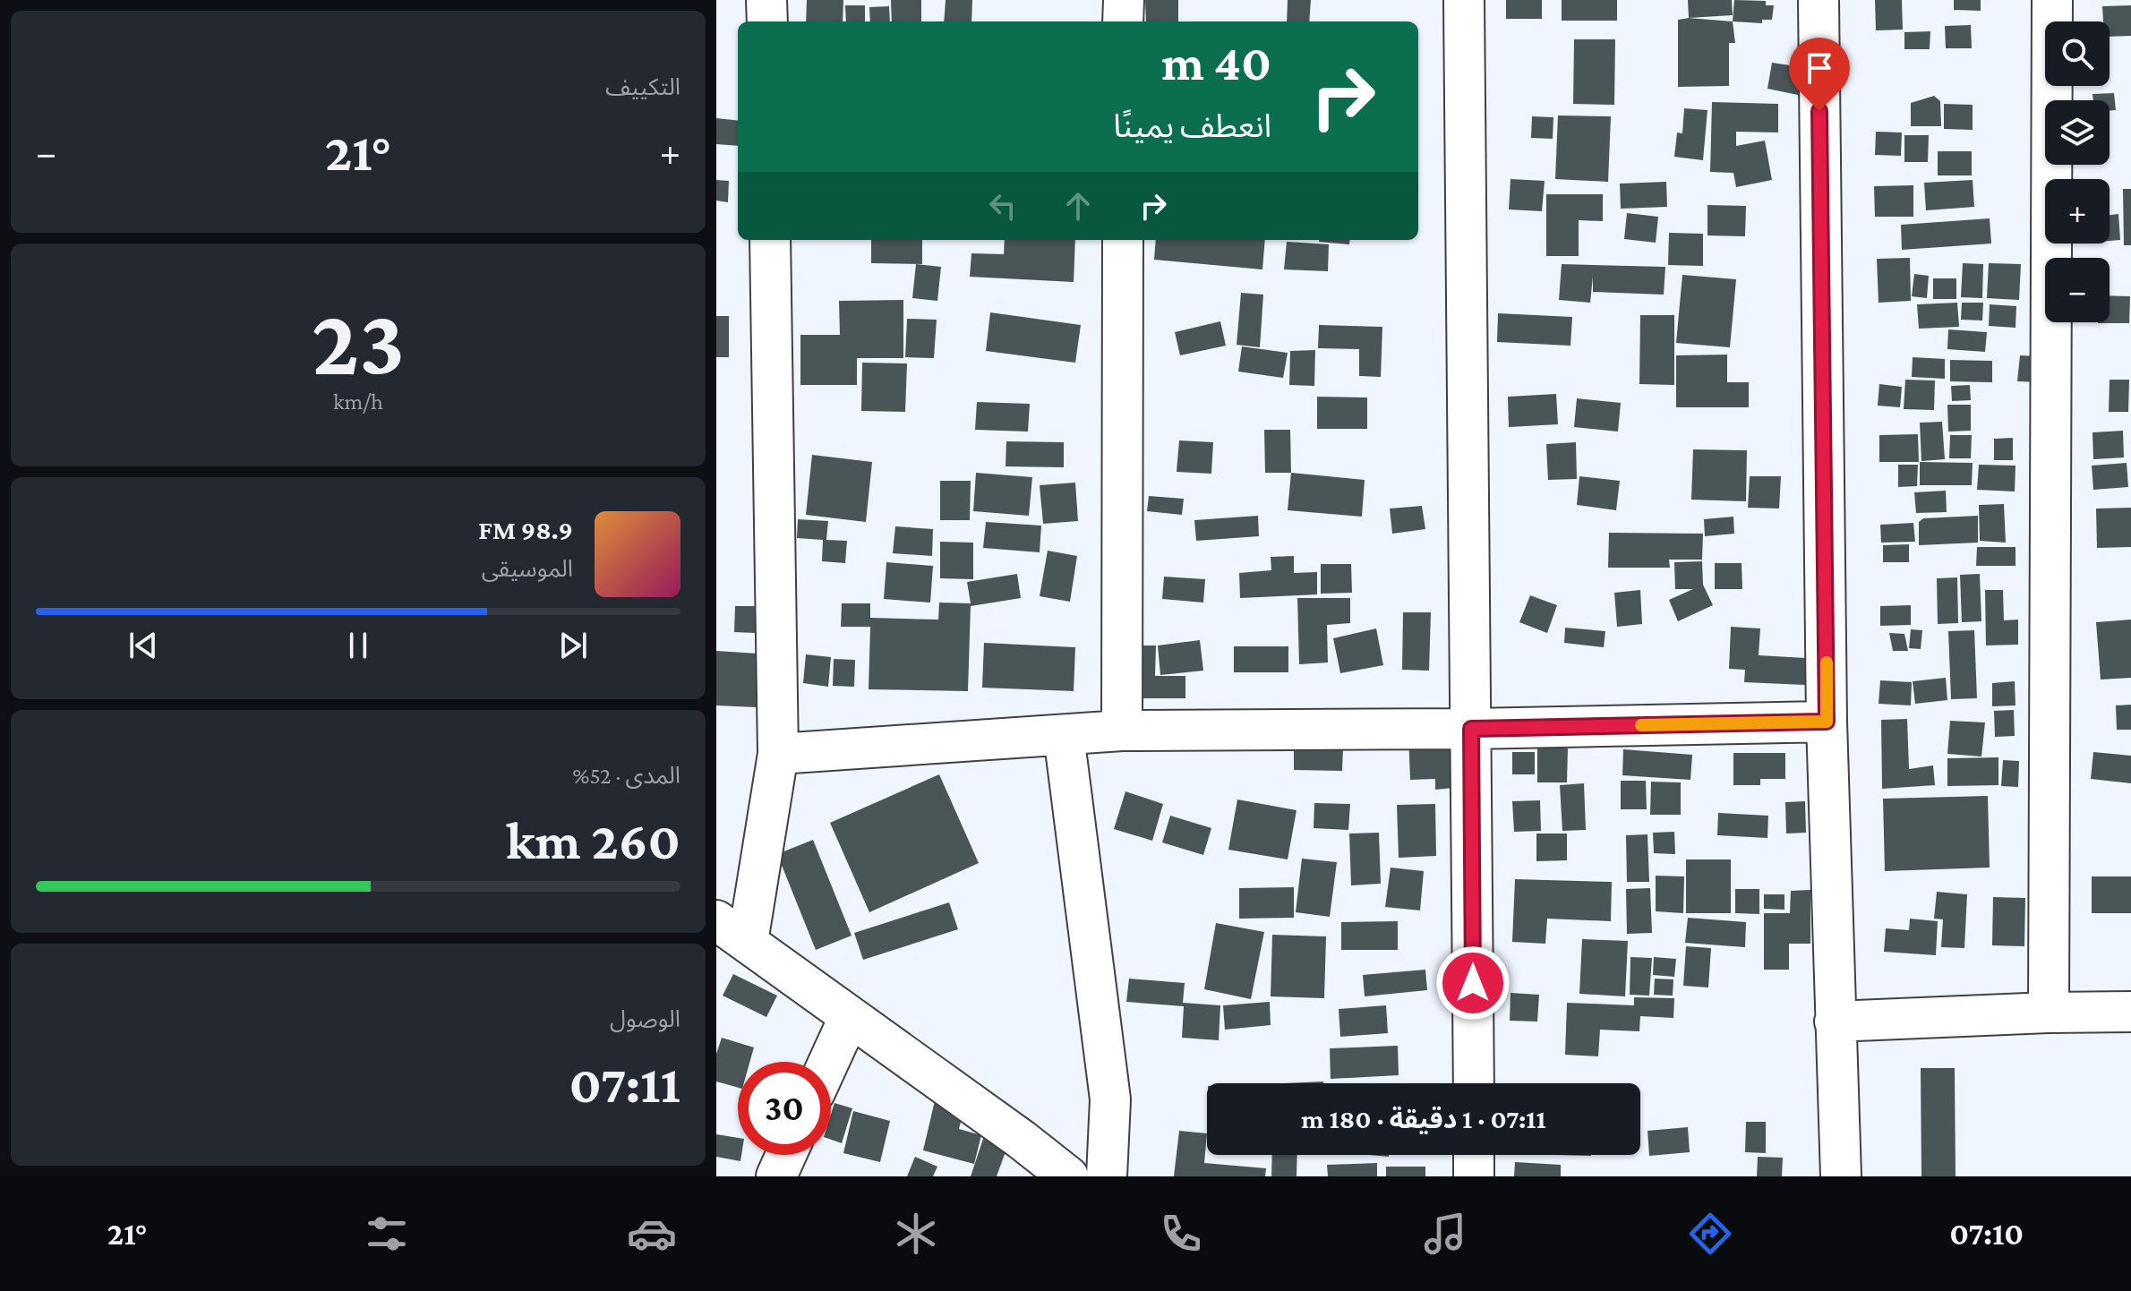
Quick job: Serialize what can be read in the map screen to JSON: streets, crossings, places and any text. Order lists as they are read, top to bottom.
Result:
{
  "page": {
    "tile": [
      "التكييف",
      ["23", "km/h"],
      ["المدى · 52%", "260 km"],
      ["الوصول", "07:11"]
    ],
    "map_buttons": ["+", "−"],
    "turn": ["40 m", "انعطف يمينًا"],
    "heat": ["−", "21°", "+"],
    "song": ["98.9 FM", "الموسيقى"],
    "limit": "30",
    "trip": "07:11 · 1 دقيقة · 180 m",
    "tabs": ["07:10", "21°"]
  }
}
